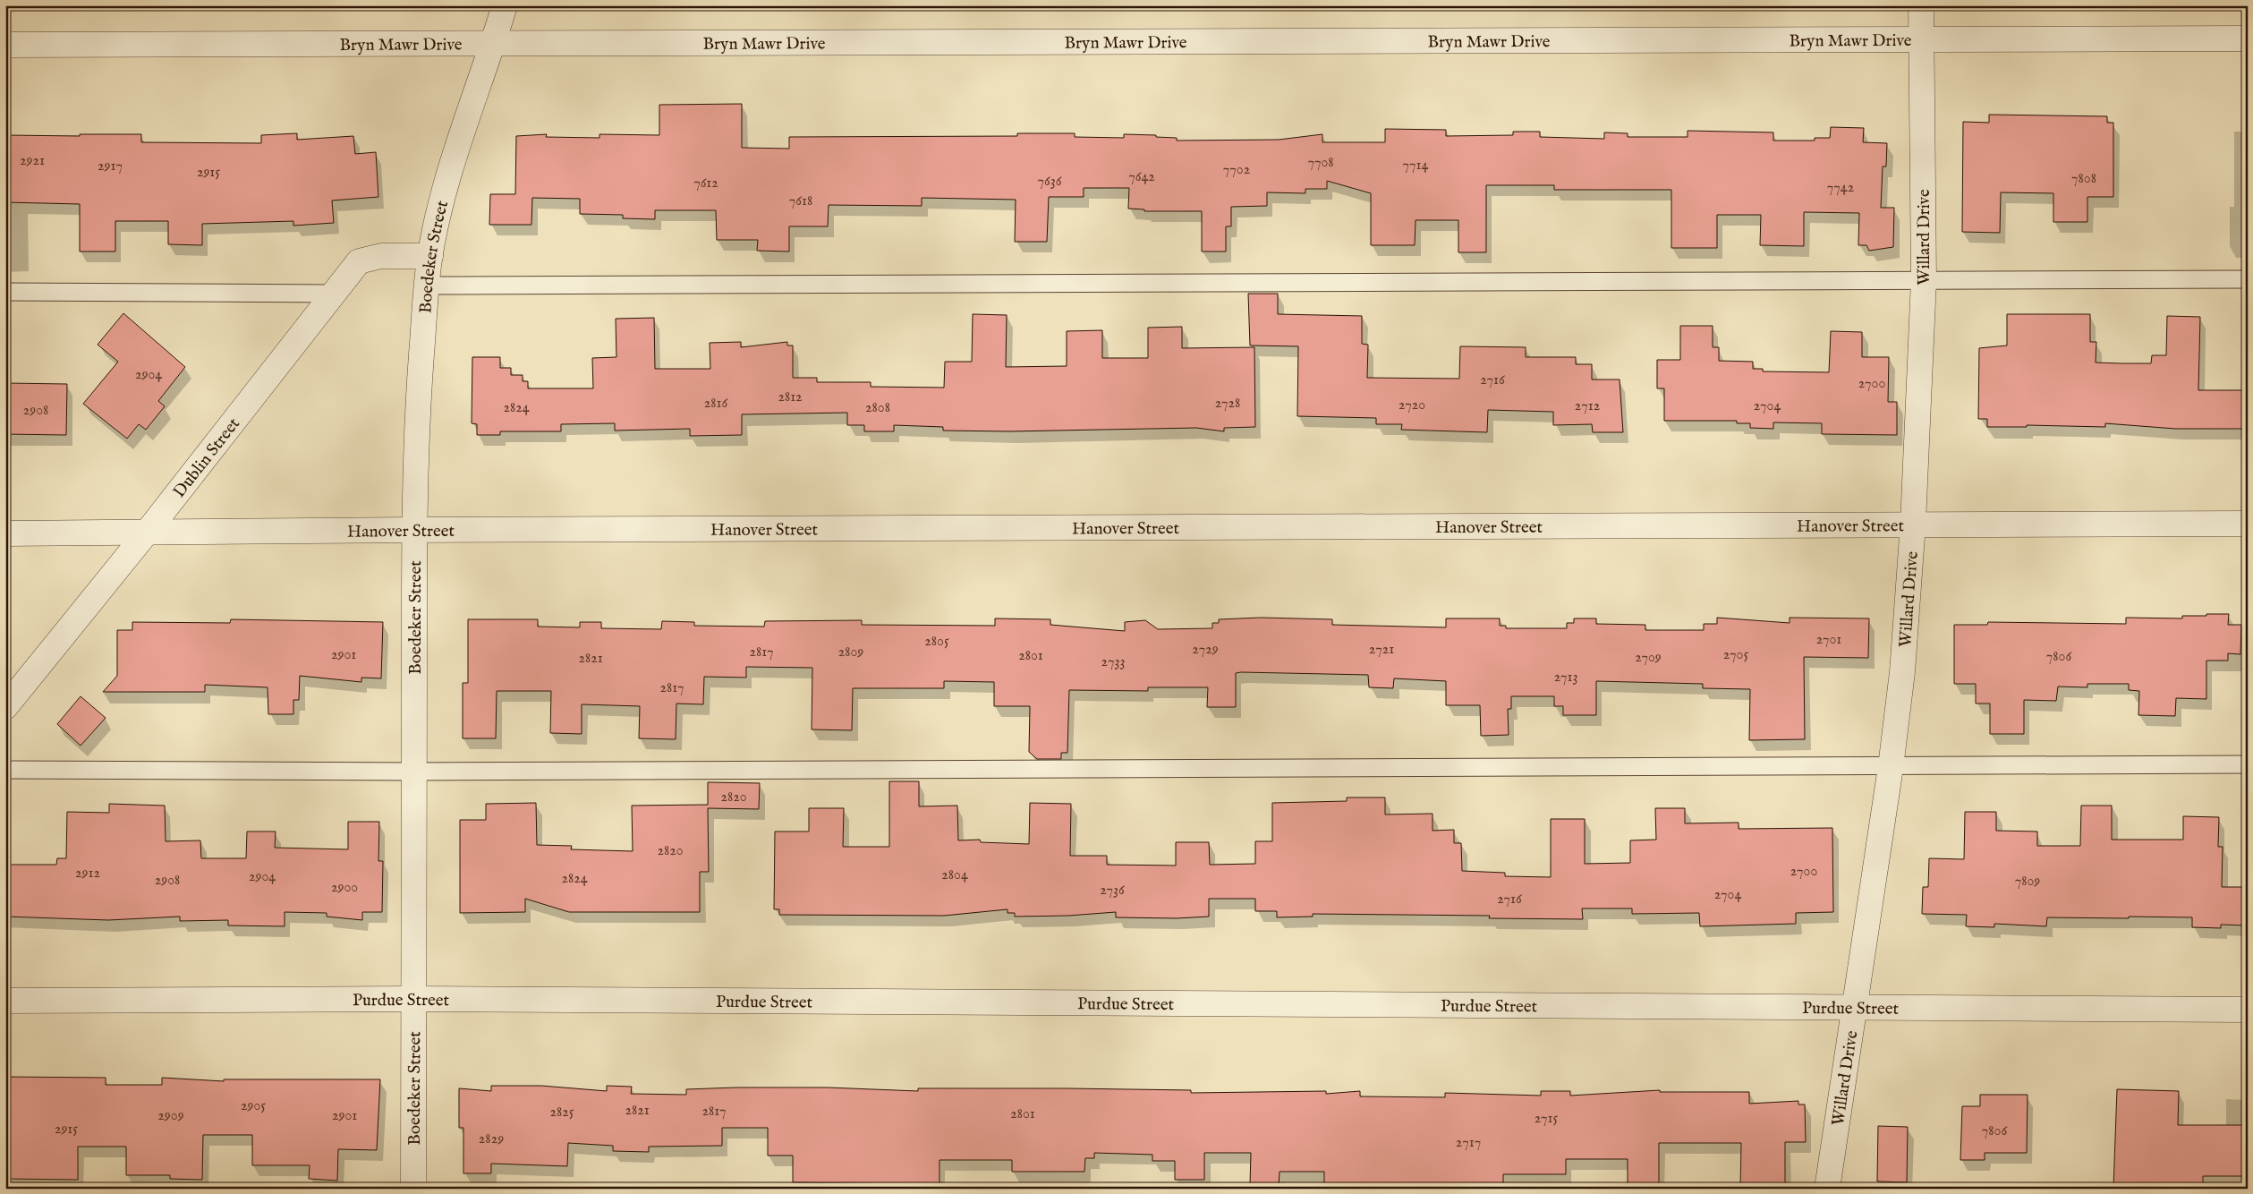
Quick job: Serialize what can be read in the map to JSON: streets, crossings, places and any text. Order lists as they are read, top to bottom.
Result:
{
  "streets": {
    "street": [
      "Bryn Mawr Drive",
      "Willard Drive",
      "Boedeker Street",
      "Dublin Street",
      "Hanover Street",
      "Purdue Street"
    ]
  },
  "crossings": [
    ["Bryn Mawr Drive", "Willard Drive"],
    ["Bryn Mawr Drive", "Boedeker Street"],
    ["Willard Drive", "Hanover Street"],
    ["Willard Drive", "Purdue Street"],
    ["Boedeker Street", "Dublin Street"],
    ["Boedeker Street", "Hanover Street"],
    ["Boedeker Street", "Purdue Street"],
    ["Dublin Street", "Hanover Street"]
  ],
  "house_numbers": [
    "2921",
    "7708",
    "7714",
    "2917",
    "7702",
    "2915",
    "7642",
    "7808",
    "7636",
    "7612",
    "7742",
    "7618",
    "2904",
    "2716",
    "2700",
    "2812",
    "2816",
    "2728",
    "2720",
    "2712",
    "2704",
    "2824",
    "2808",
    "2908",
    "2701",
    "2805",
    "2729",
    "2721",
    "2817",
    "2809",
    "2901",
    "2705",
    "2801",
    "7806",
    "2709",
    "2821",
    "2733",
    "2713",
    "2817",
    "2820",
    "2820",
    "2700",
    "2912",
    "2804",
    "2904",
    "2824",
    "2908",
    "7809",
    "2900",
    "2736",
    "2704",
    "2716",
    "2905",
    "2821",
    "2817",
    "2825",
    "2801",
    "2909",
    "2901",
    "2715",
    "2915",
    "7806",
    "2829",
    "2717"
  ]
}
